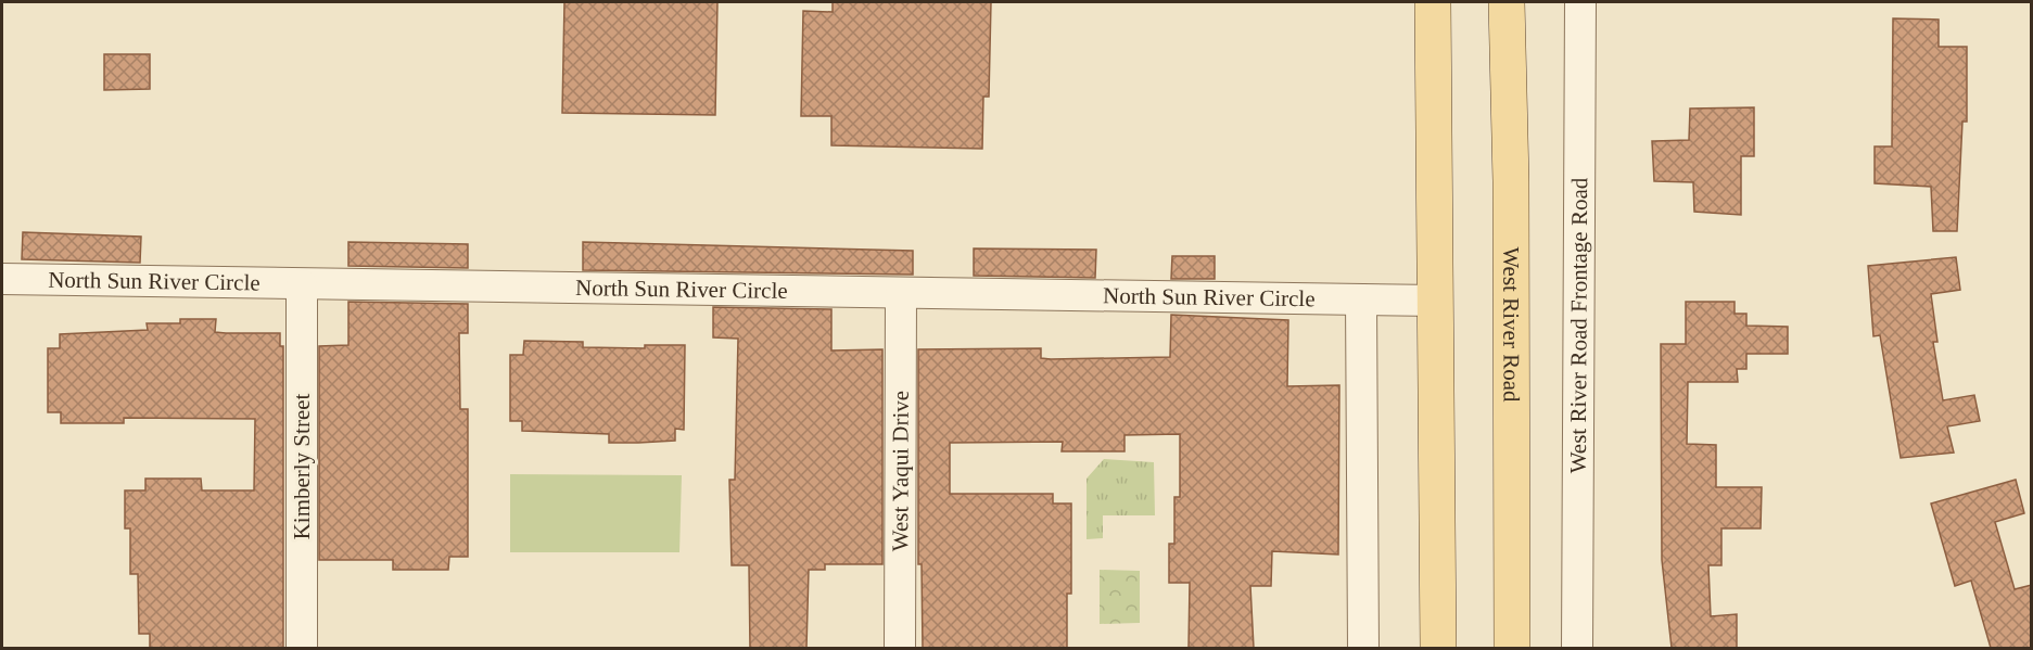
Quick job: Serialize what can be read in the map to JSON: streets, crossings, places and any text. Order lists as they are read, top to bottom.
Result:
{
  "streets": {
    "main road": ["West River Road"],
    "street": [
      "North Sun River Circle",
      "West River Road Frontage Road",
      "Kimberly Street",
      "West Yaqui Drive"
    ]
  },
  "crossings": [
    ["North Sun River Circle", "Kimberly Street"],
    ["North Sun River Circle", "West Yaqui Drive"]
  ]
}
